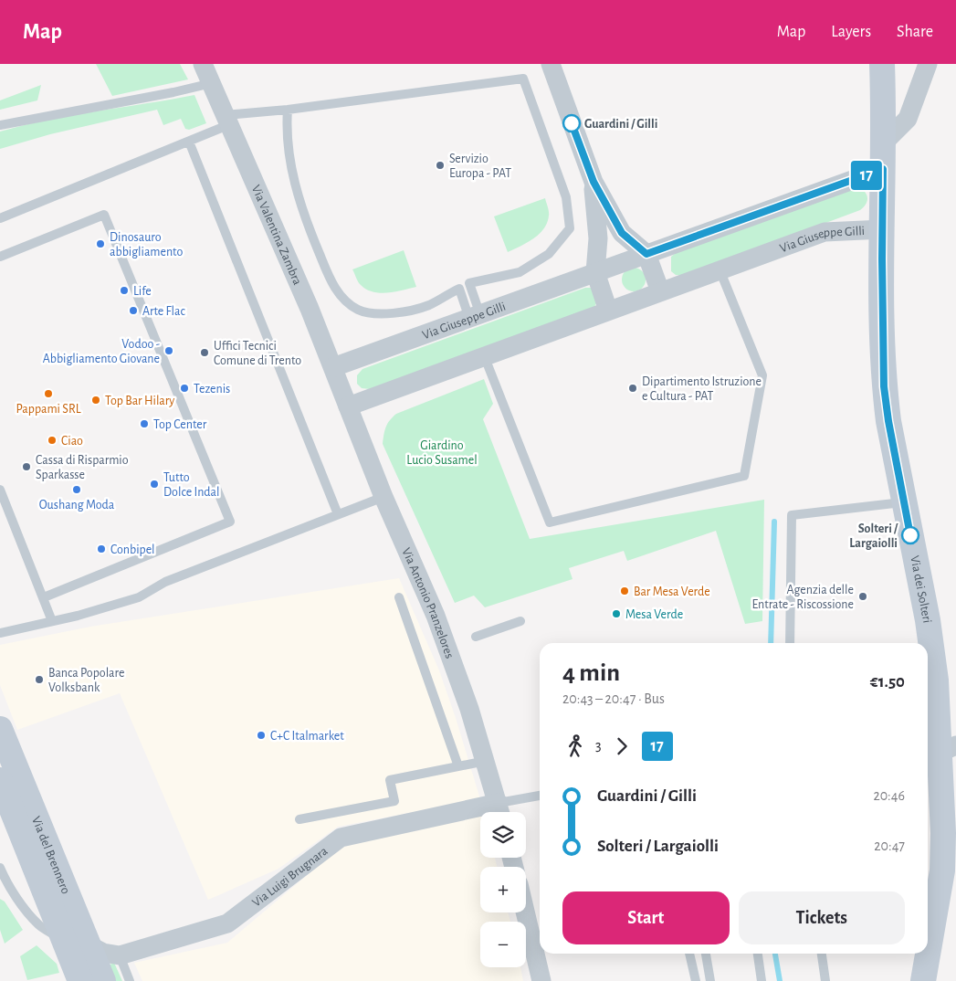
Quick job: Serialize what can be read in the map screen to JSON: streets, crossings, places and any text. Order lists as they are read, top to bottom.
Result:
{
  "streets": {
    "street": [
      "Via Valentina Zambra",
      "Via Giuseppe Gilli",
      "Via dei Solteri",
      "Via Antonio Pranzelores",
      "Via del Brennero",
      "Via Luigi Brugnara"
    ]
  },
  "crossings": [
    ["Via Valentina Zambra", "Via Giuseppe Gilli"],
    ["Via Valentina Zambra", "Via Antonio Pranzelores"],
    ["Via Giuseppe Gilli", "Via dei Solteri"],
    ["Via Giuseppe Gilli", "Via Antonio Pranzelores"],
    ["Via Antonio Pranzelores", "Via Luigi Brugnara"]
  ],
  "parks": ["Giardino Lucio Susamel"],
  "places": [
    "Guardini / Gilli",
    "Servizio Europa - PAT",
    "Dinosauro abbigliamento",
    "Life",
    "Arte Flac",
    "Vodoo - Abbigliamento Giovane",
    "Uffici Tecnici Comune di Trento",
    "Tezenis",
    "Dipartimento Istruzione e Cultura - PAT",
    "Pappami SRL",
    "Top Bar Hilary",
    "Top Center",
    "Ciao",
    "Cassa di Risparmio Sparkasse",
    "Tutto Dolce Indal",
    "Oushang Moda",
    "Solteri / Largaiolli",
    "Conbipel",
    "Bar Mesa Verde",
    "Agenzia delle Entrate - Riscossione",
    "Mesa Verde",
    "Banca Popolare Volksbank",
    "C+C Italmarket"
  ],
  "lines": ["bus line 17"],
  "page": {
    "header": "Map",
    "nav": ["Map", "Layers", "Share"],
    "on_map": "17",
    "heading": ["4 min", "20:43 – 20:47 · Bus", "€1.50"],
    "legs": ["3", "17"],
    "list": [
      {
        "name": "Guardini / Gilli",
        "value": "20:46"
      },
      {
        "name": "Solteri / Largaiolli",
        "value": "20:47"
      }
    ],
    "map_buttons": ["+", "−"],
    "buttons": ["Start", "Tickets"]
  }
}
